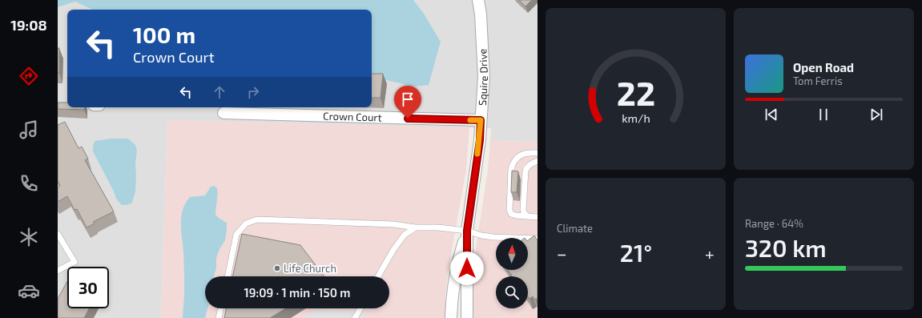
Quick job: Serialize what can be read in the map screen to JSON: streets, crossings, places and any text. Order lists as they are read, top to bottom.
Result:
{
  "streets": {
    "street": ["Squire Drive", "Crown Court"]
  },
  "crossings": [
    ["Squire Drive", "Crown Court"]
  ],
  "places": ["Life Church"],
  "north": "top",
  "page": {
    "tabs": "19:08",
    "turn": ["100 m", "Crown Court"],
    "song": ["Open Road", "Tom Ferris"],
    "tile": [
      "Climate",
      ["Range · 64%", "320 km"]
    ],
    "heat": ["−", "21°", "+"],
    "limit": "30",
    "trip": "19:09 · 1 min · 150 m",
    "gauge": ["22", "km/h"]
  }
}
